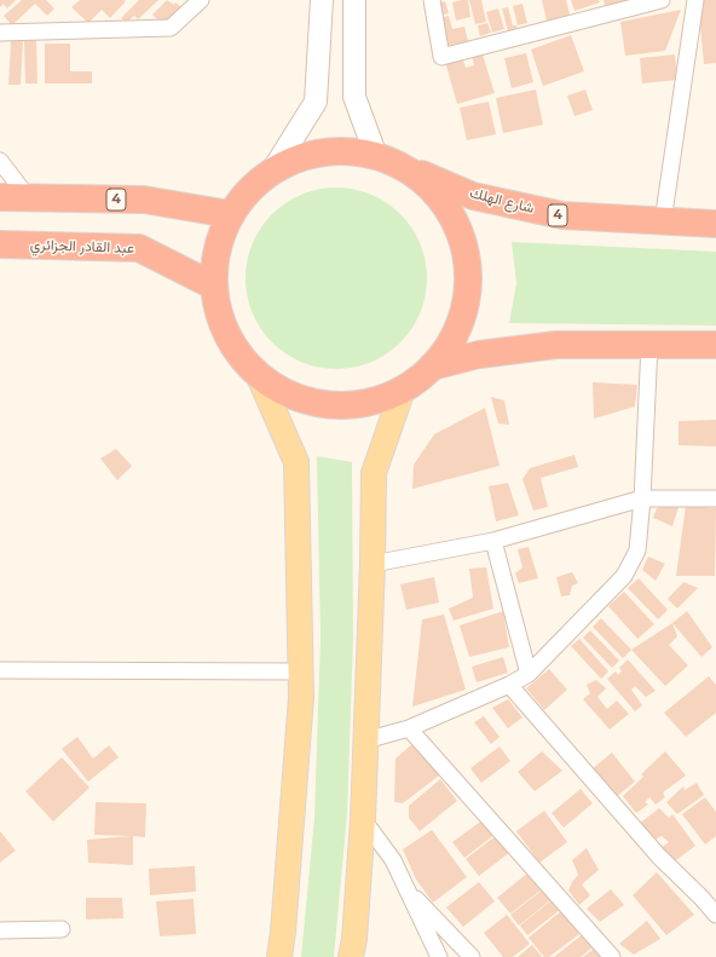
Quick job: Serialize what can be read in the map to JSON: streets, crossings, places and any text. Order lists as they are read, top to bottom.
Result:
{
  "streets": {
    "highway": ["4", "شارع الهلك", "عبد القادر الجزائري"]
  }
}
